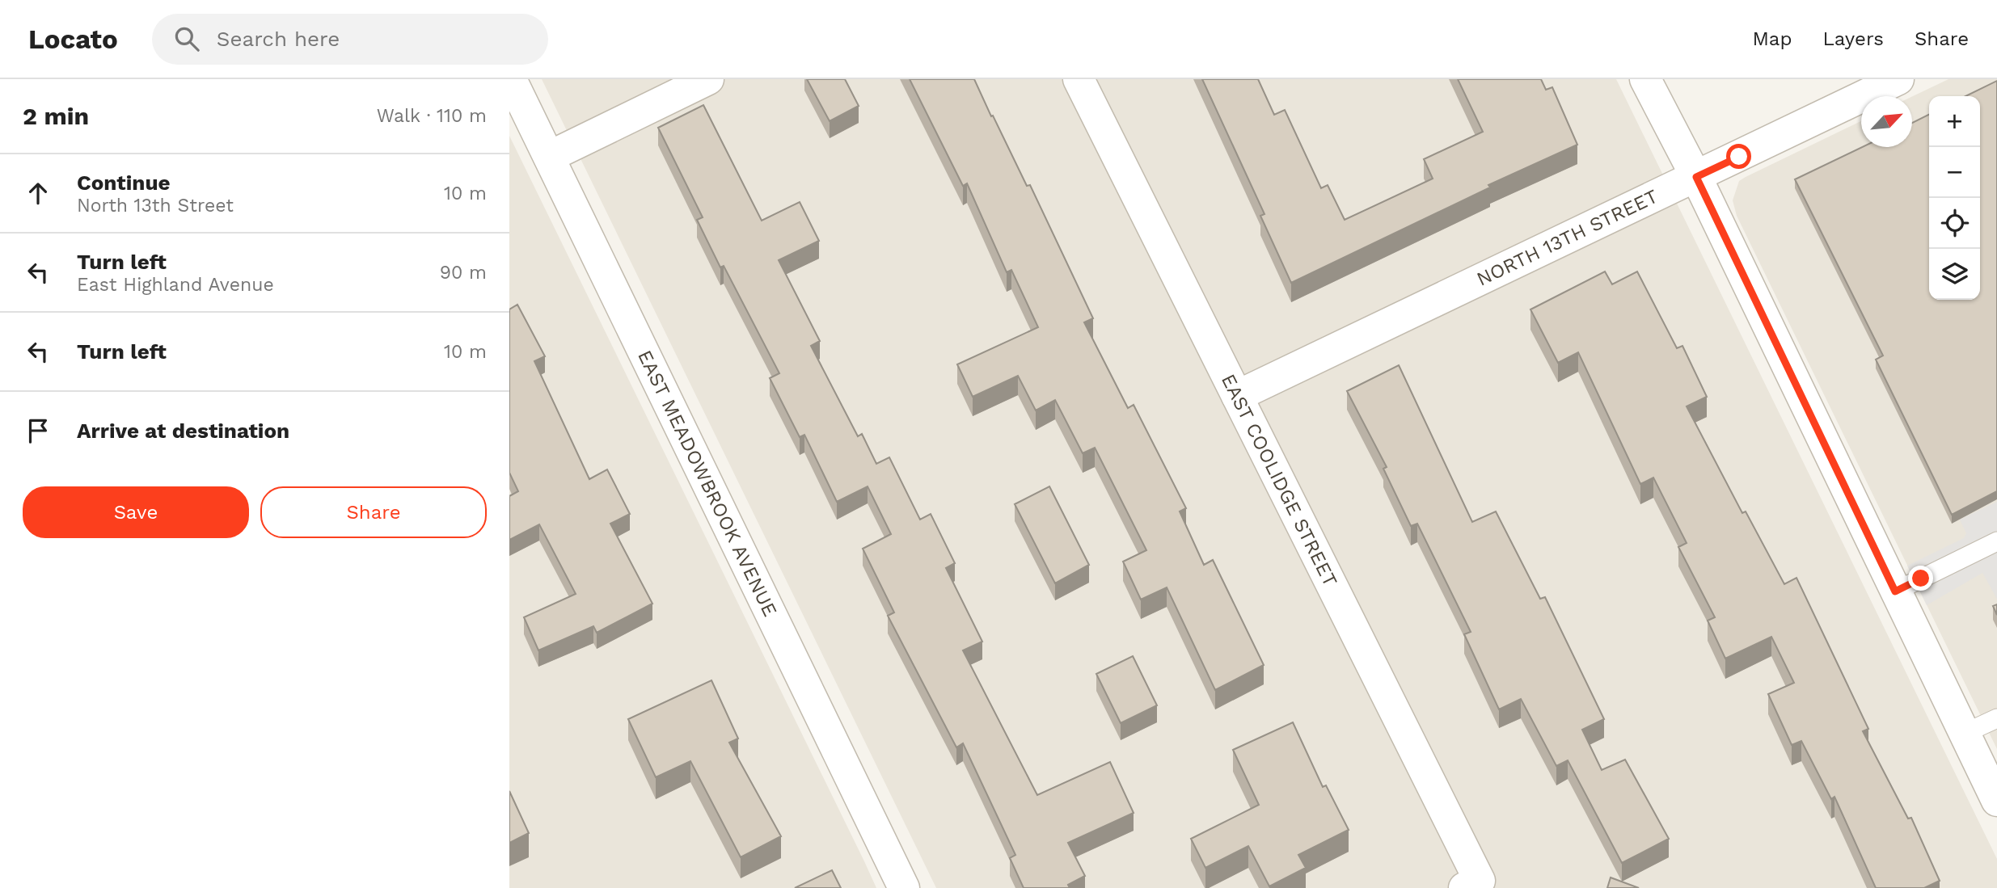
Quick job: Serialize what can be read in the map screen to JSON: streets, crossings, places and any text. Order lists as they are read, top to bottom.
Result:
{
  "streets": {
    "street": ["NORTH 13TH STREET", "EAST COOLIDGE STREET", "EAST MEADOWBROOK AVENUE"]
  },
  "crossings": [
    ["NORTH 13TH STREET", "EAST COOLIDGE STREET"]
  ],
  "north": "top right",
  "page": {
    "header": "Locato",
    "search": "Search here",
    "nav": ["Map", "Layers", "Share"],
    "heading": ["2 min", "Walk · 110 m"],
    "map_buttons": ["+", "−"],
    "list": [
      ["Continue", "North 13th Street", "10 m"],
      ["Turn left", "East Highland Avenue", "90 m"],
      ["Turn left", "10 m"],
      "Arrive at destination"
    ],
    "buttons": ["Save", "Share"]
  }
}
